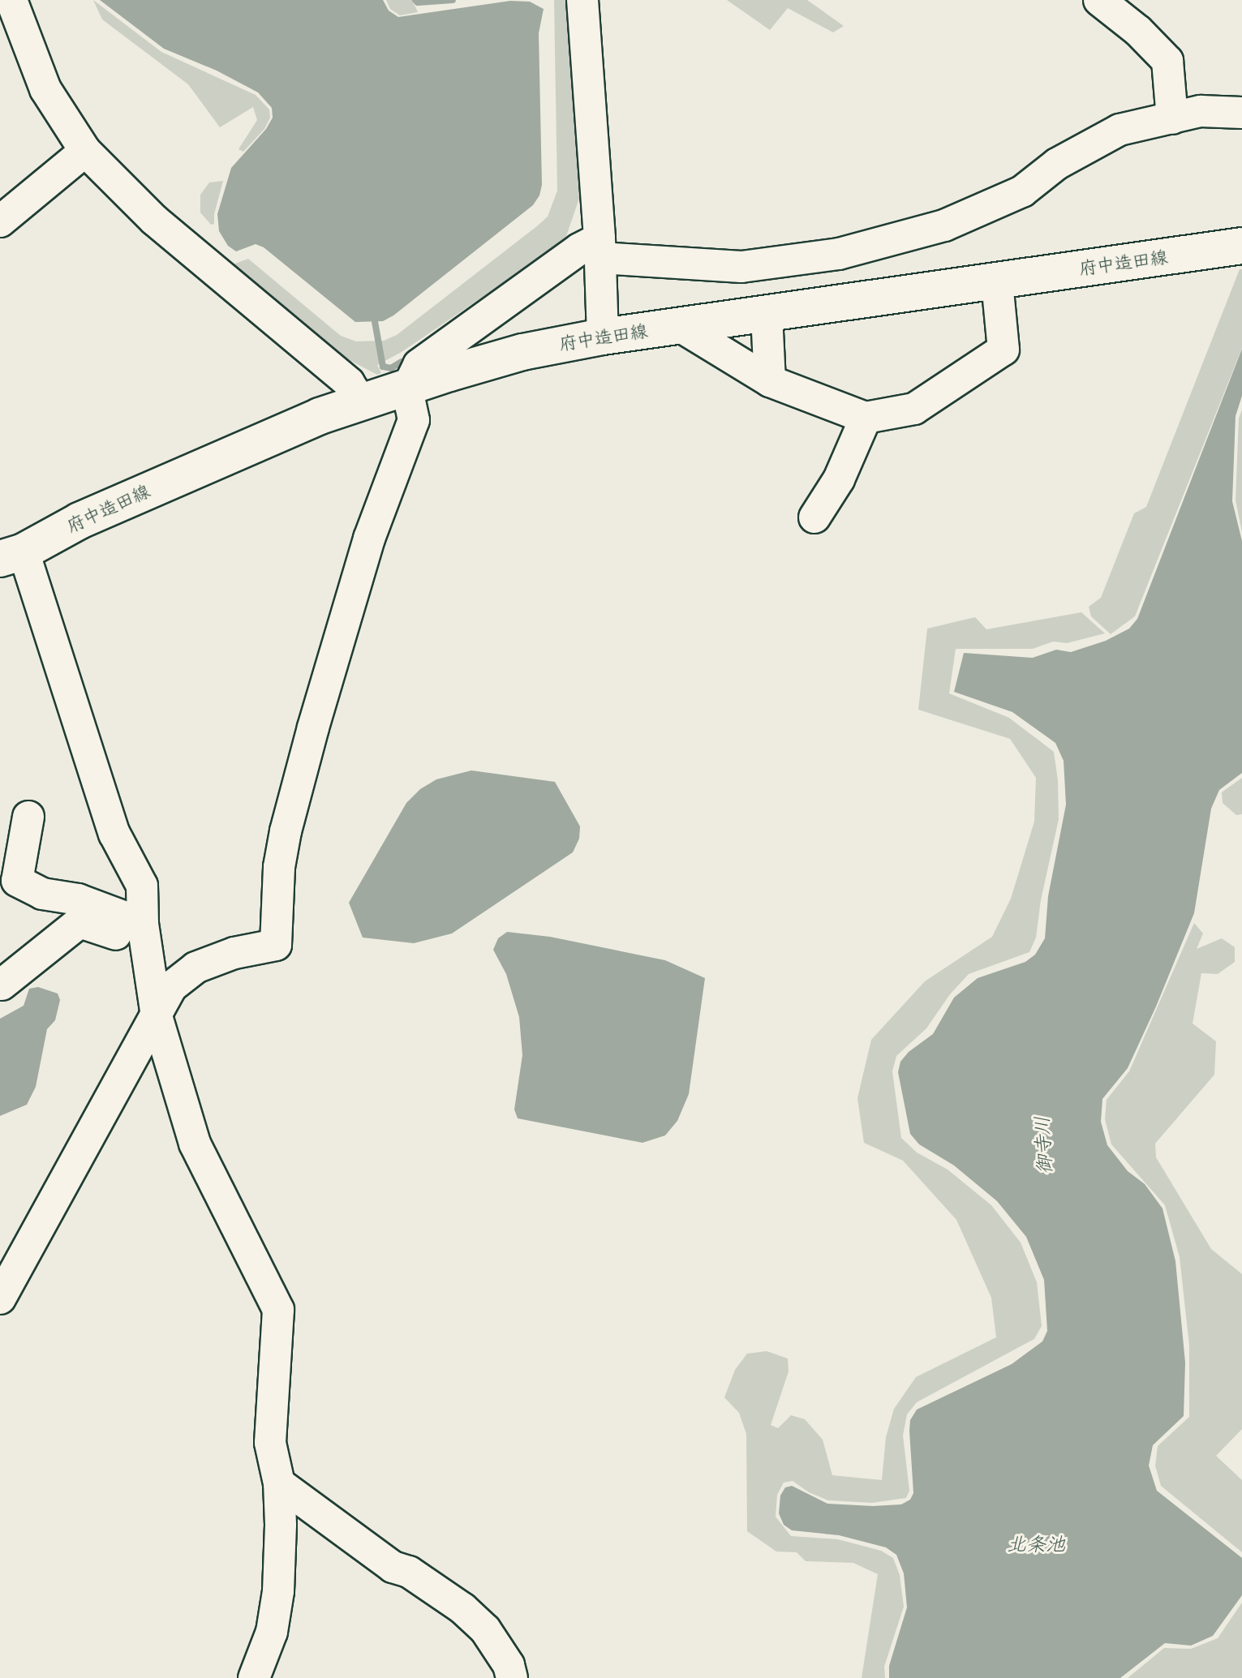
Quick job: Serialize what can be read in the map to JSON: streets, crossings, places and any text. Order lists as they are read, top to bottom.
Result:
{
  "streets": {
    "main road": ["府中造田線"]
  },
  "water": ["御寺川", "北条池"]
}
